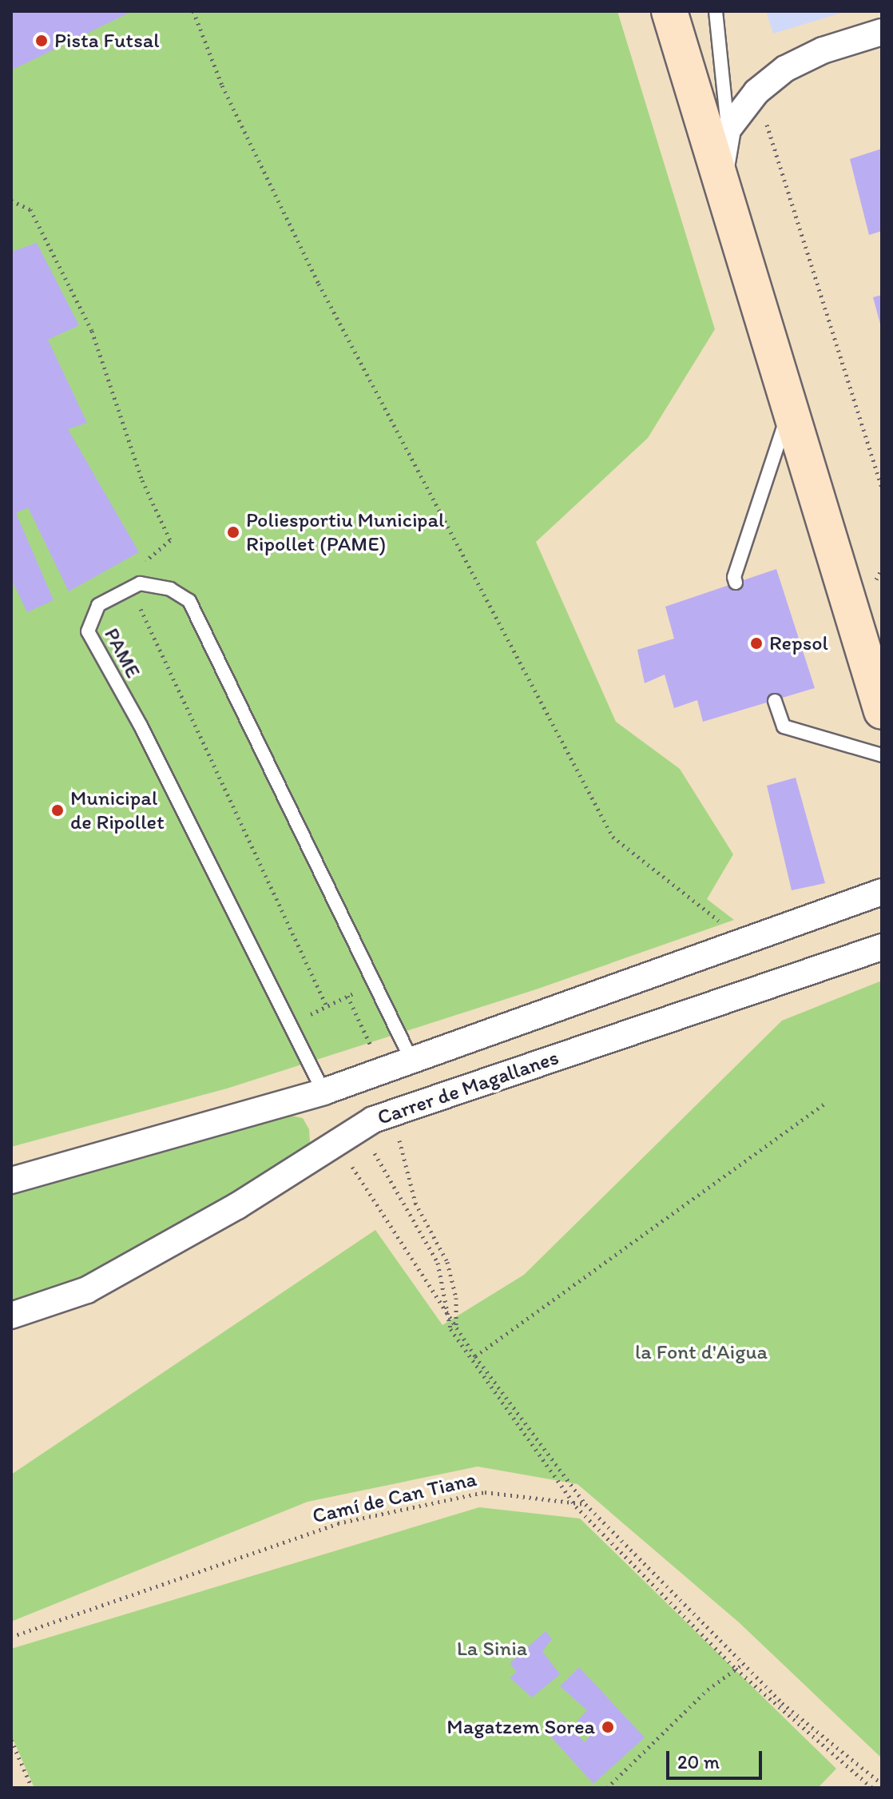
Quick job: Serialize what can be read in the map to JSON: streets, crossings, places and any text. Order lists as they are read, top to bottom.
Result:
{
  "streets": {
    "street": ["Carrer de Magallanes"],
    "lane": ["PAME"],
    "path": ["Camí de Can Tiana"]
  },
  "parks": ["la Font d'Aigua", "La Sinia"],
  "places": [
    "Pista Futsal",
    "Poliesportiu Municipal Ripollet (PAME)",
    "Repsol",
    "Municipal de Ripollet",
    "Magatzem Sorea"
  ],
  "scale_bar": "20 m"
}
